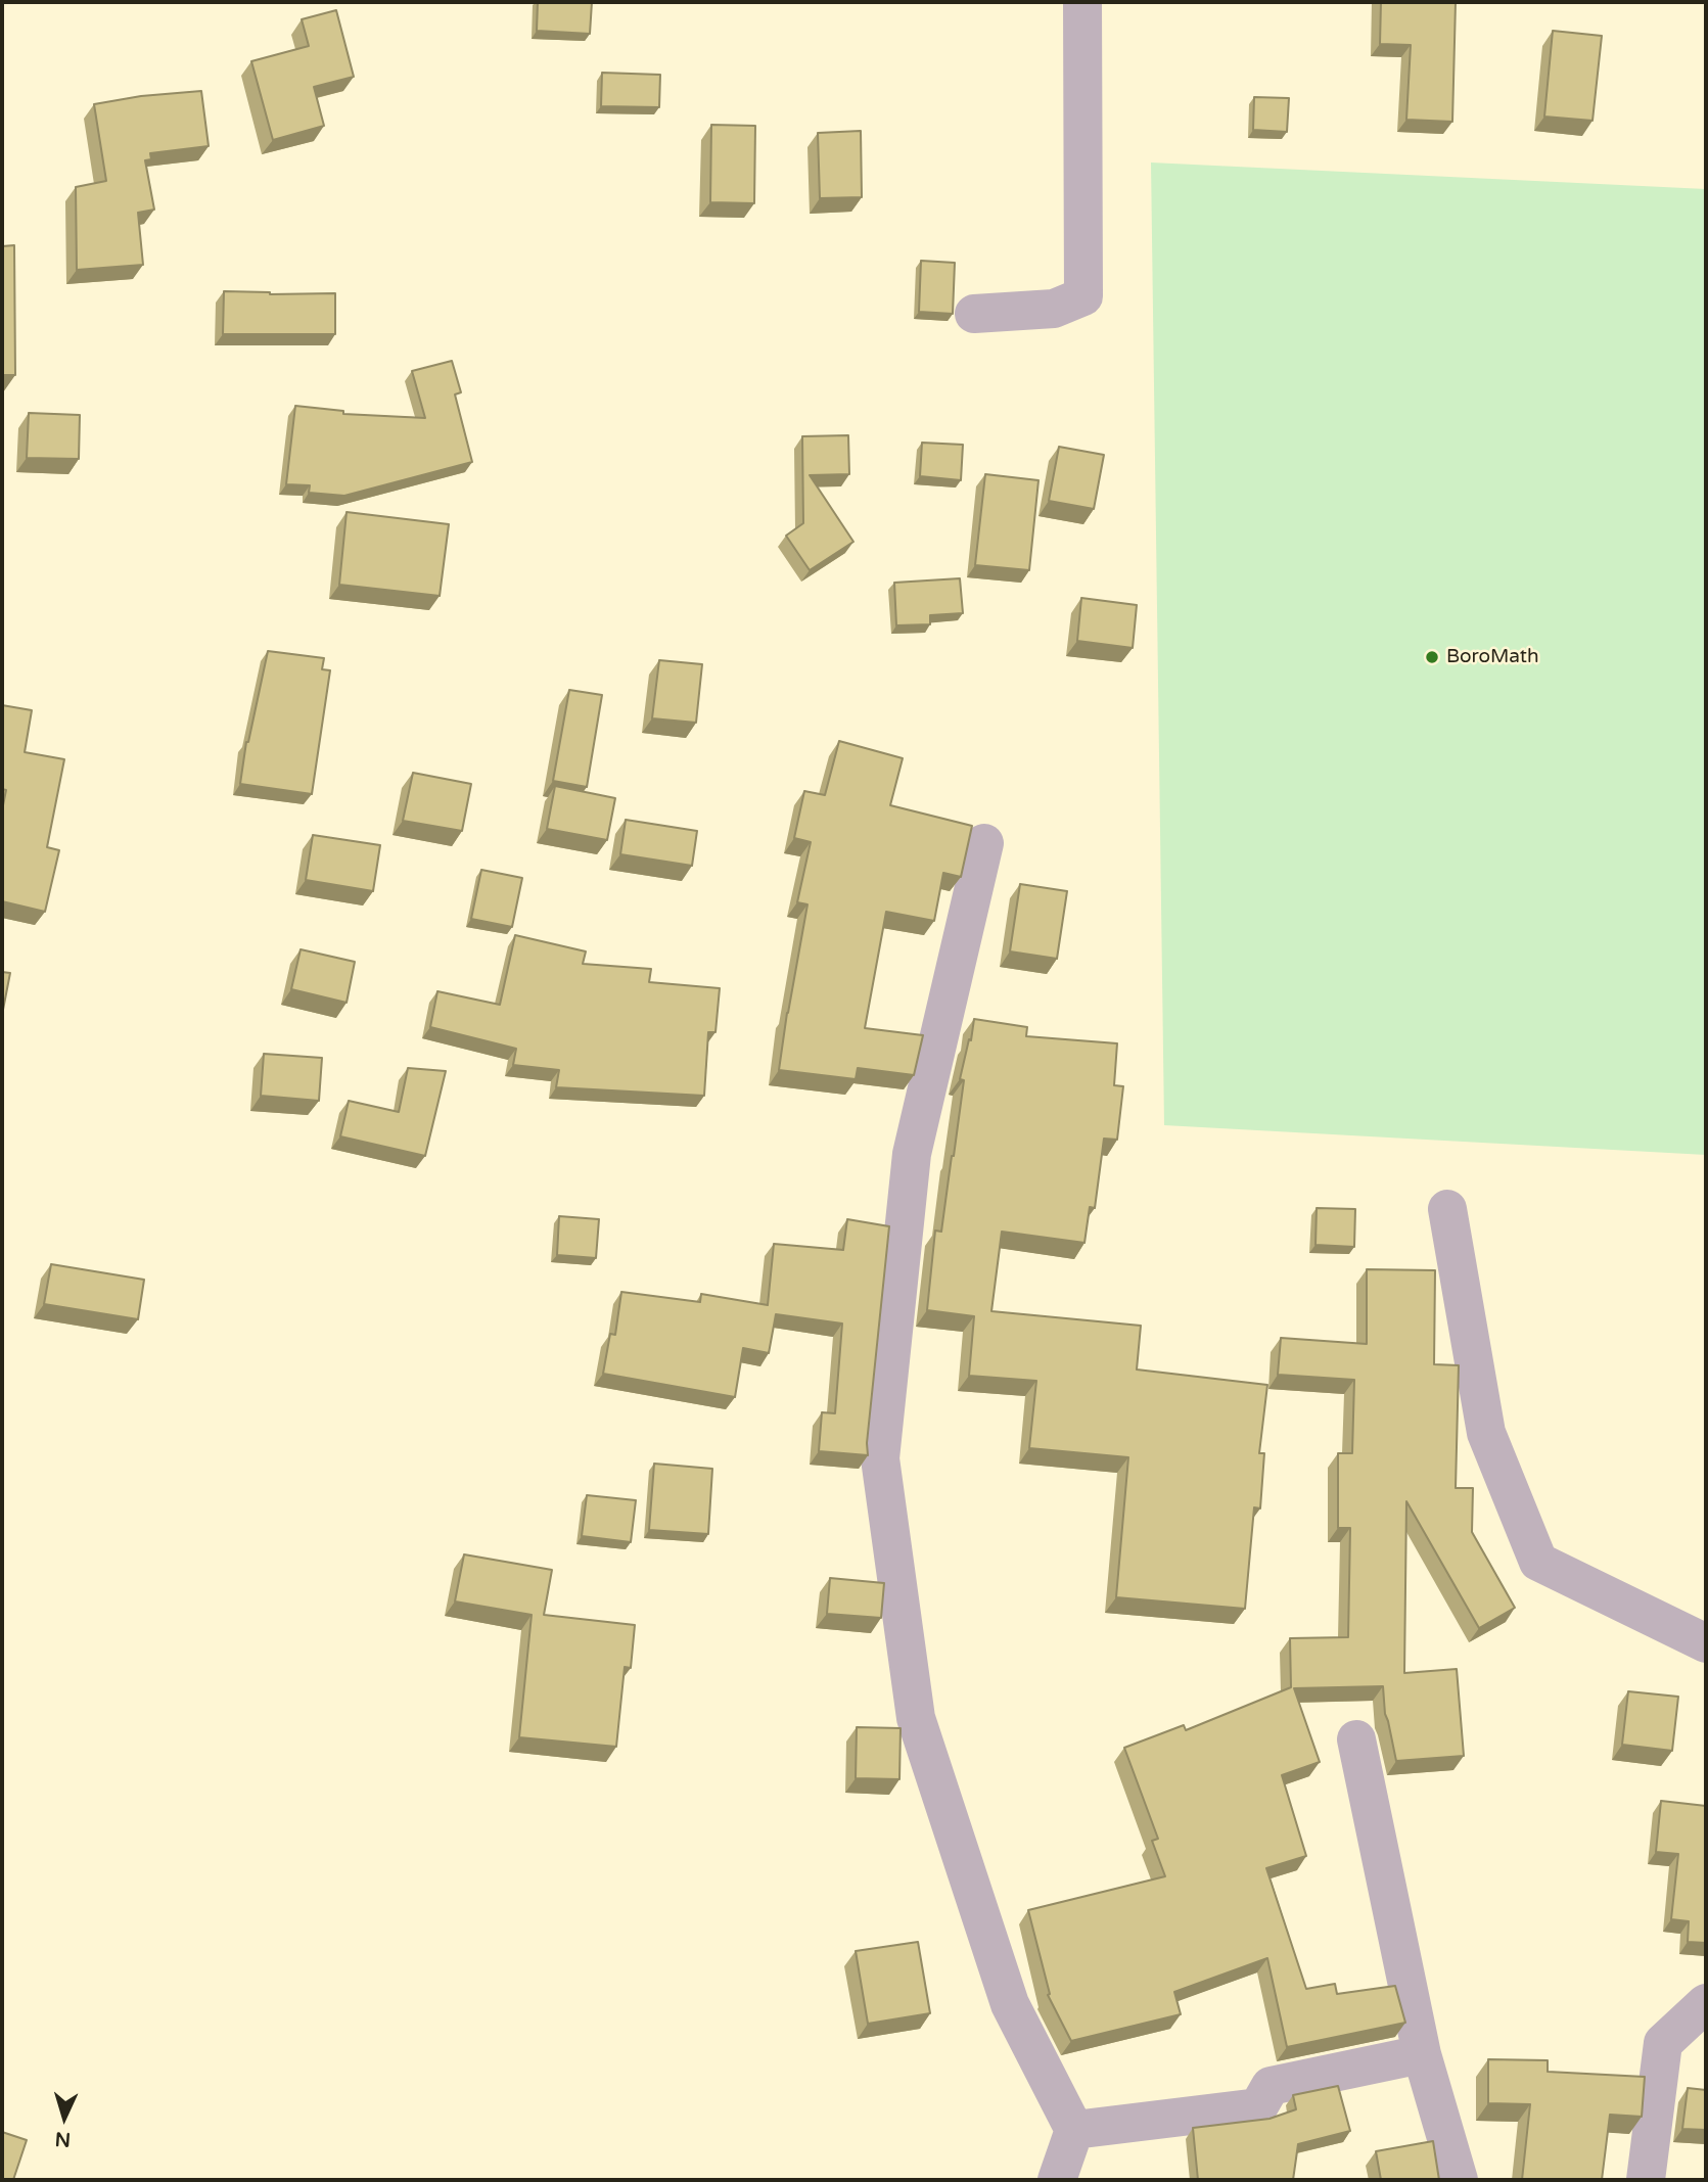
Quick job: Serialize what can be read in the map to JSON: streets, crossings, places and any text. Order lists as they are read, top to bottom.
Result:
{
  "places": ["BoroMath"],
  "north": "bottom"
}
